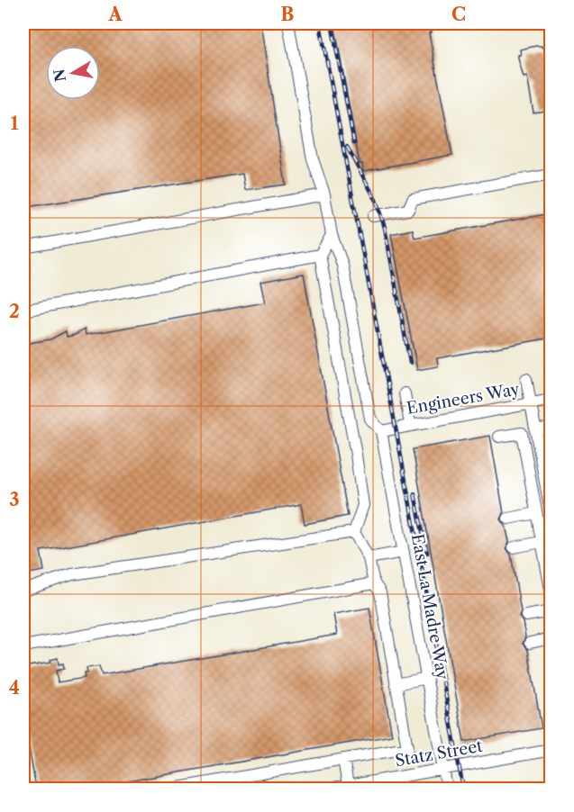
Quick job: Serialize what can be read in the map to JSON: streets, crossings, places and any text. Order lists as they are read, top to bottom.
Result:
{
  "streets": {
    "street": ["Engineers Way", "East La Madre Way", "Statz Street"]
  },
  "crossings": [
    ["Engineers Way", "East La Madre Way"],
    ["East La Madre Way", "Statz Street"]
  ],
  "north": "left",
  "grid": {
    "columns": ["A", "B", "C"],
    "rows": [
      "1",
      "2",
      "3",
      "4"
    ]
  }
}
